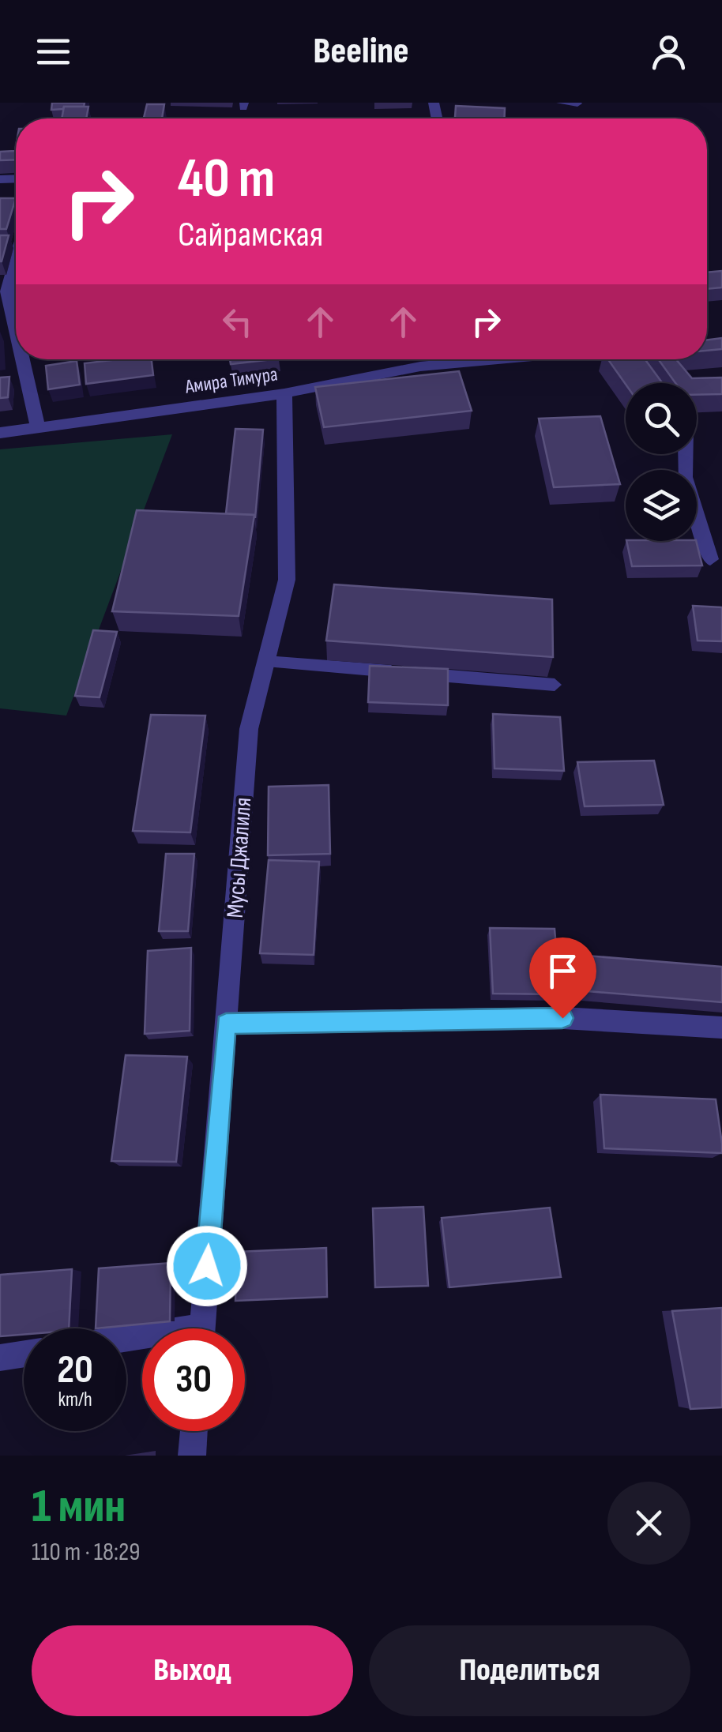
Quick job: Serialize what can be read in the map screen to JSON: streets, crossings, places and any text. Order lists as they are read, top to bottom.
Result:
{
  "streets": {
    "street": ["Амира Тимура", "Мусы Джалиля"]
  },
  "crossings": [
    ["Амира Тимура", "Мусы Джалиля"]
  ],
  "page": {
    "header": "Beeline",
    "turn": ["40 m", "Сайрамская"],
    "speed": "20 km/h",
    "limit": "30",
    "heading": ["1 мин", "110 m · 18:29"],
    "buttons": ["Выход", "Поделиться"]
  }
}
